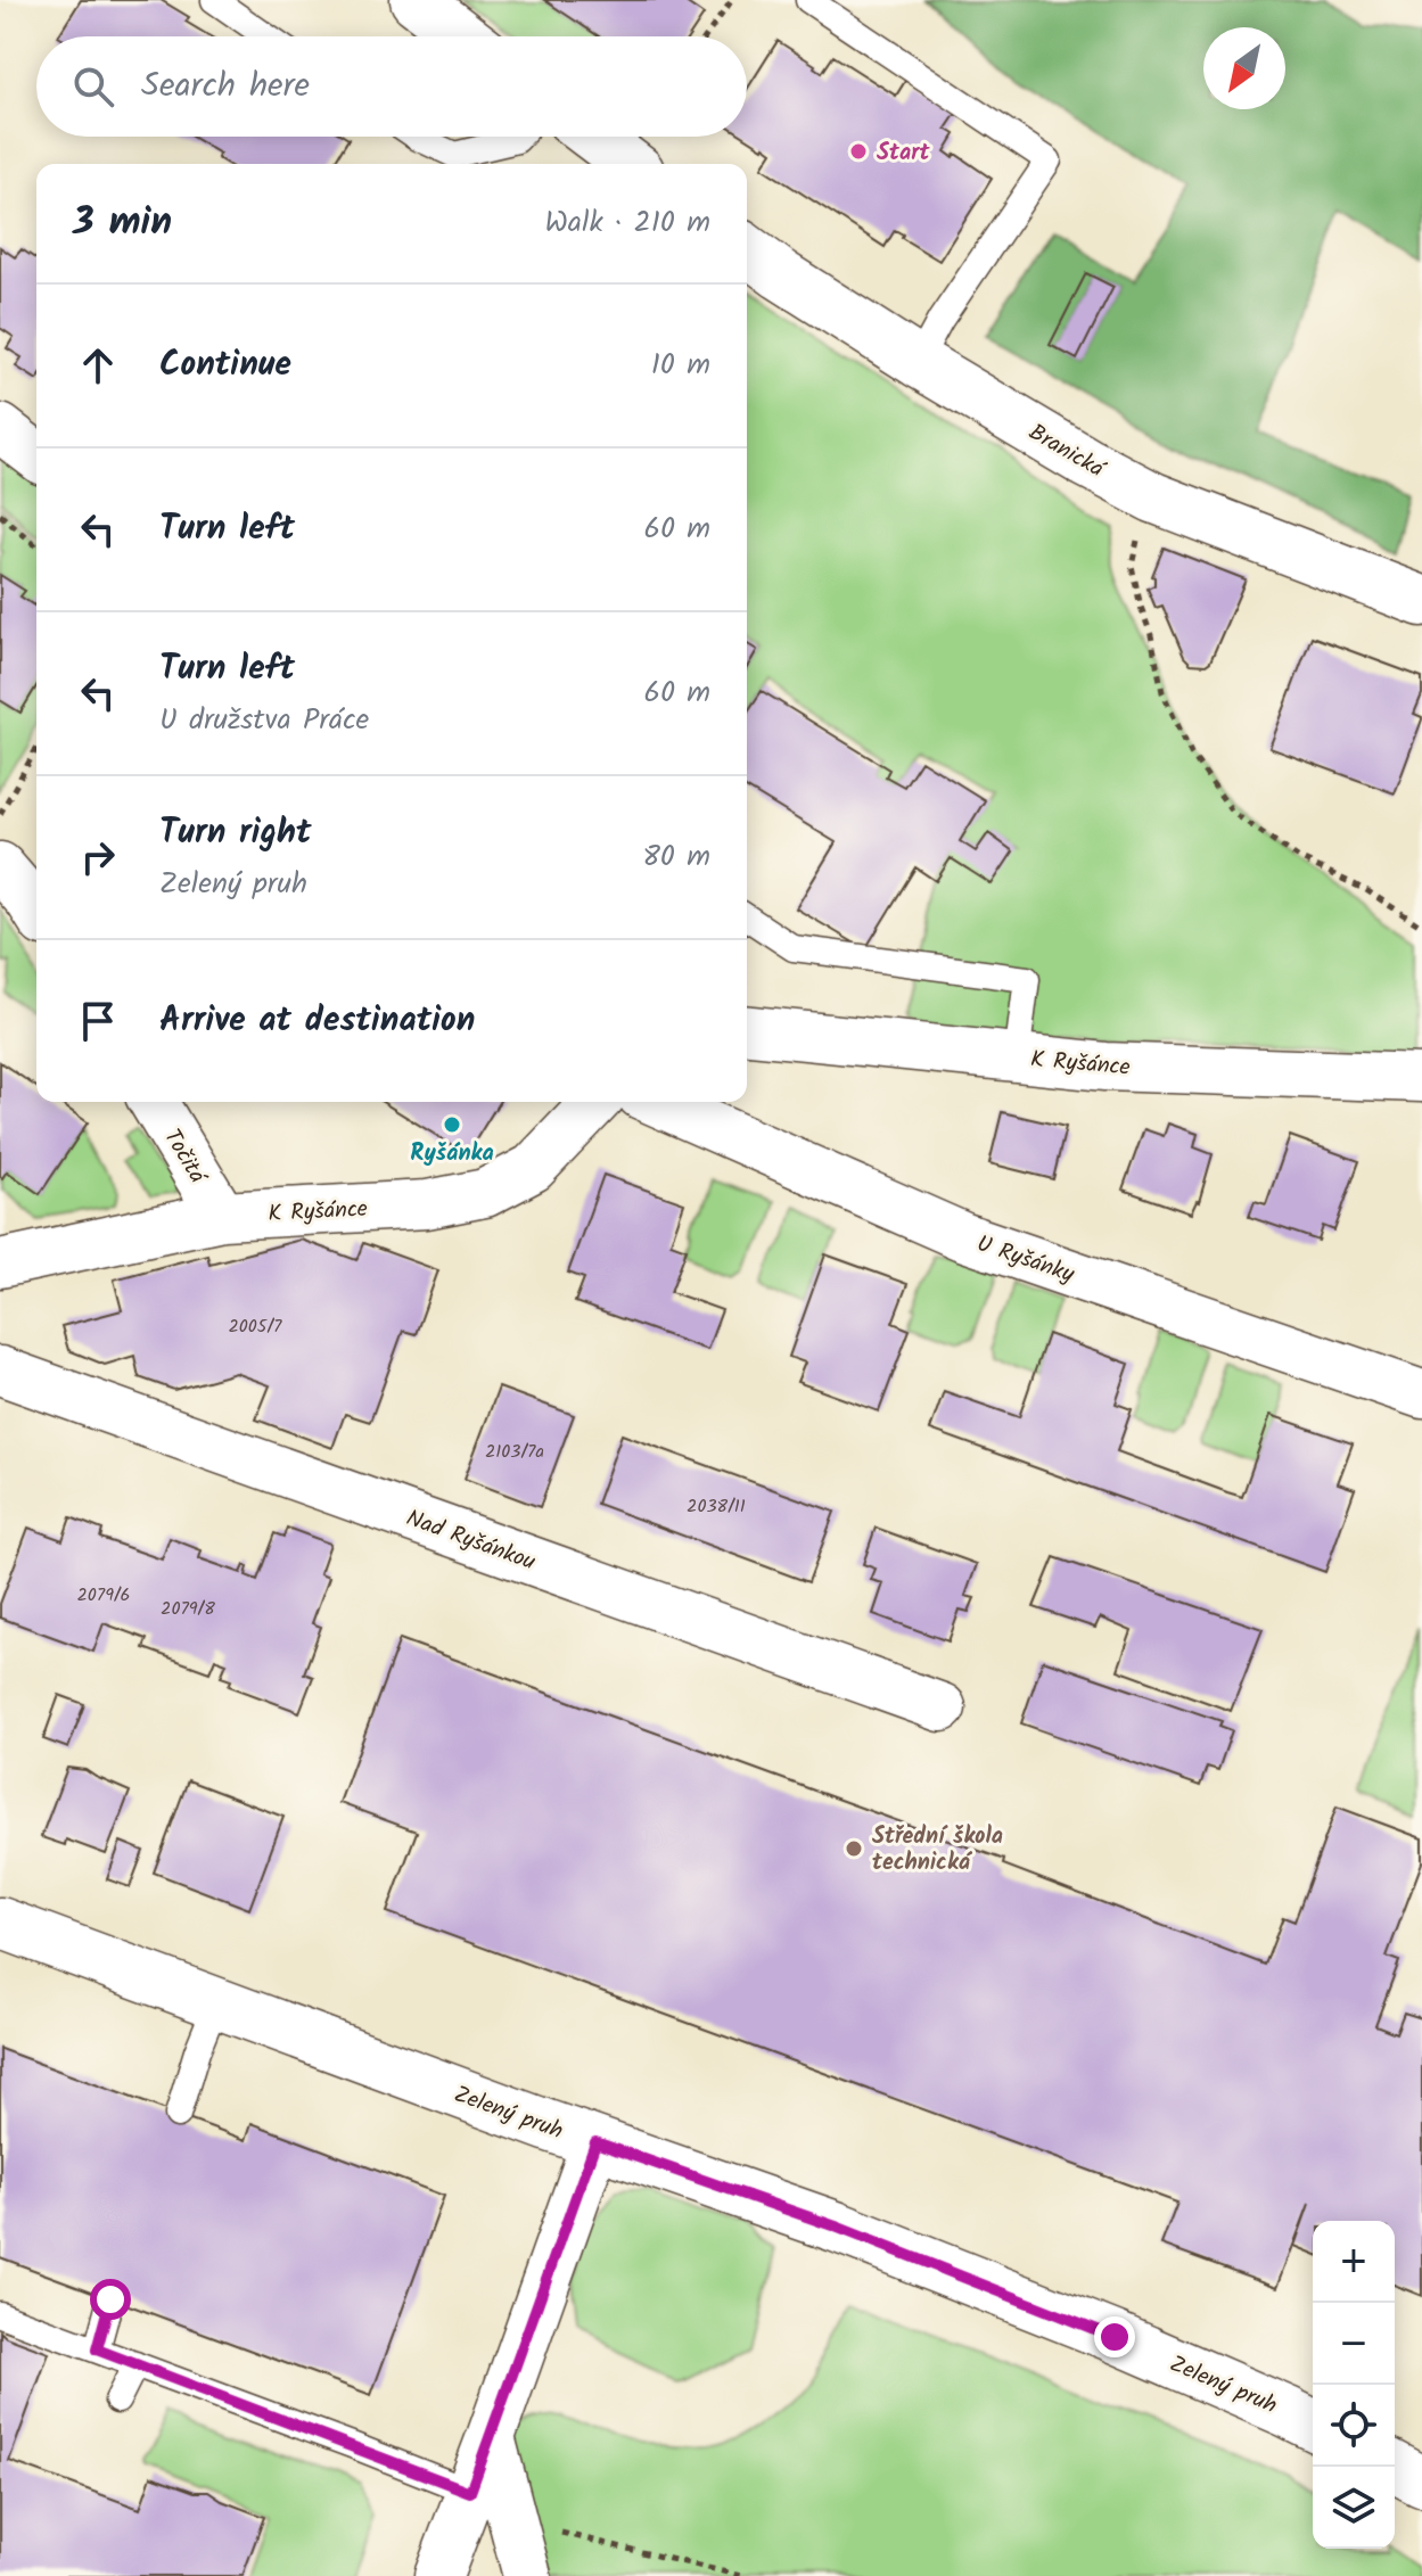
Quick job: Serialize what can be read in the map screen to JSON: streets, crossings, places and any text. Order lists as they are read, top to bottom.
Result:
{
  "streets": {
    "street": [
      "Branická",
      "K Ryšánce",
      "Točitá",
      "U Ryšánky",
      "Nad Ryšánkou",
      "Zelený pruh"
    ]
  },
  "crossings": [
    ["K Ryšánce", "Točitá"]
  ],
  "places": ["Start", "Ryšánka", "Střední škola technická"],
  "house_numbers": [
    "2005/7",
    "2103/7a",
    "2038/11",
    "2079/6",
    "2079/8"
  ],
  "north": "bottom left",
  "page": {
    "search": "Search here",
    "heading": ["3 min", "Walk · 210 m"],
    "list": [
      ["Continue", "10 m"],
      ["Turn left", "60 m"],
      ["Turn left", "U družstva Práce", "60 m"],
      ["Turn right", "Zelený pruh", "80 m"],
      "Arrive at destination"
    ],
    "map_buttons": ["+", "−"]
  }
}
